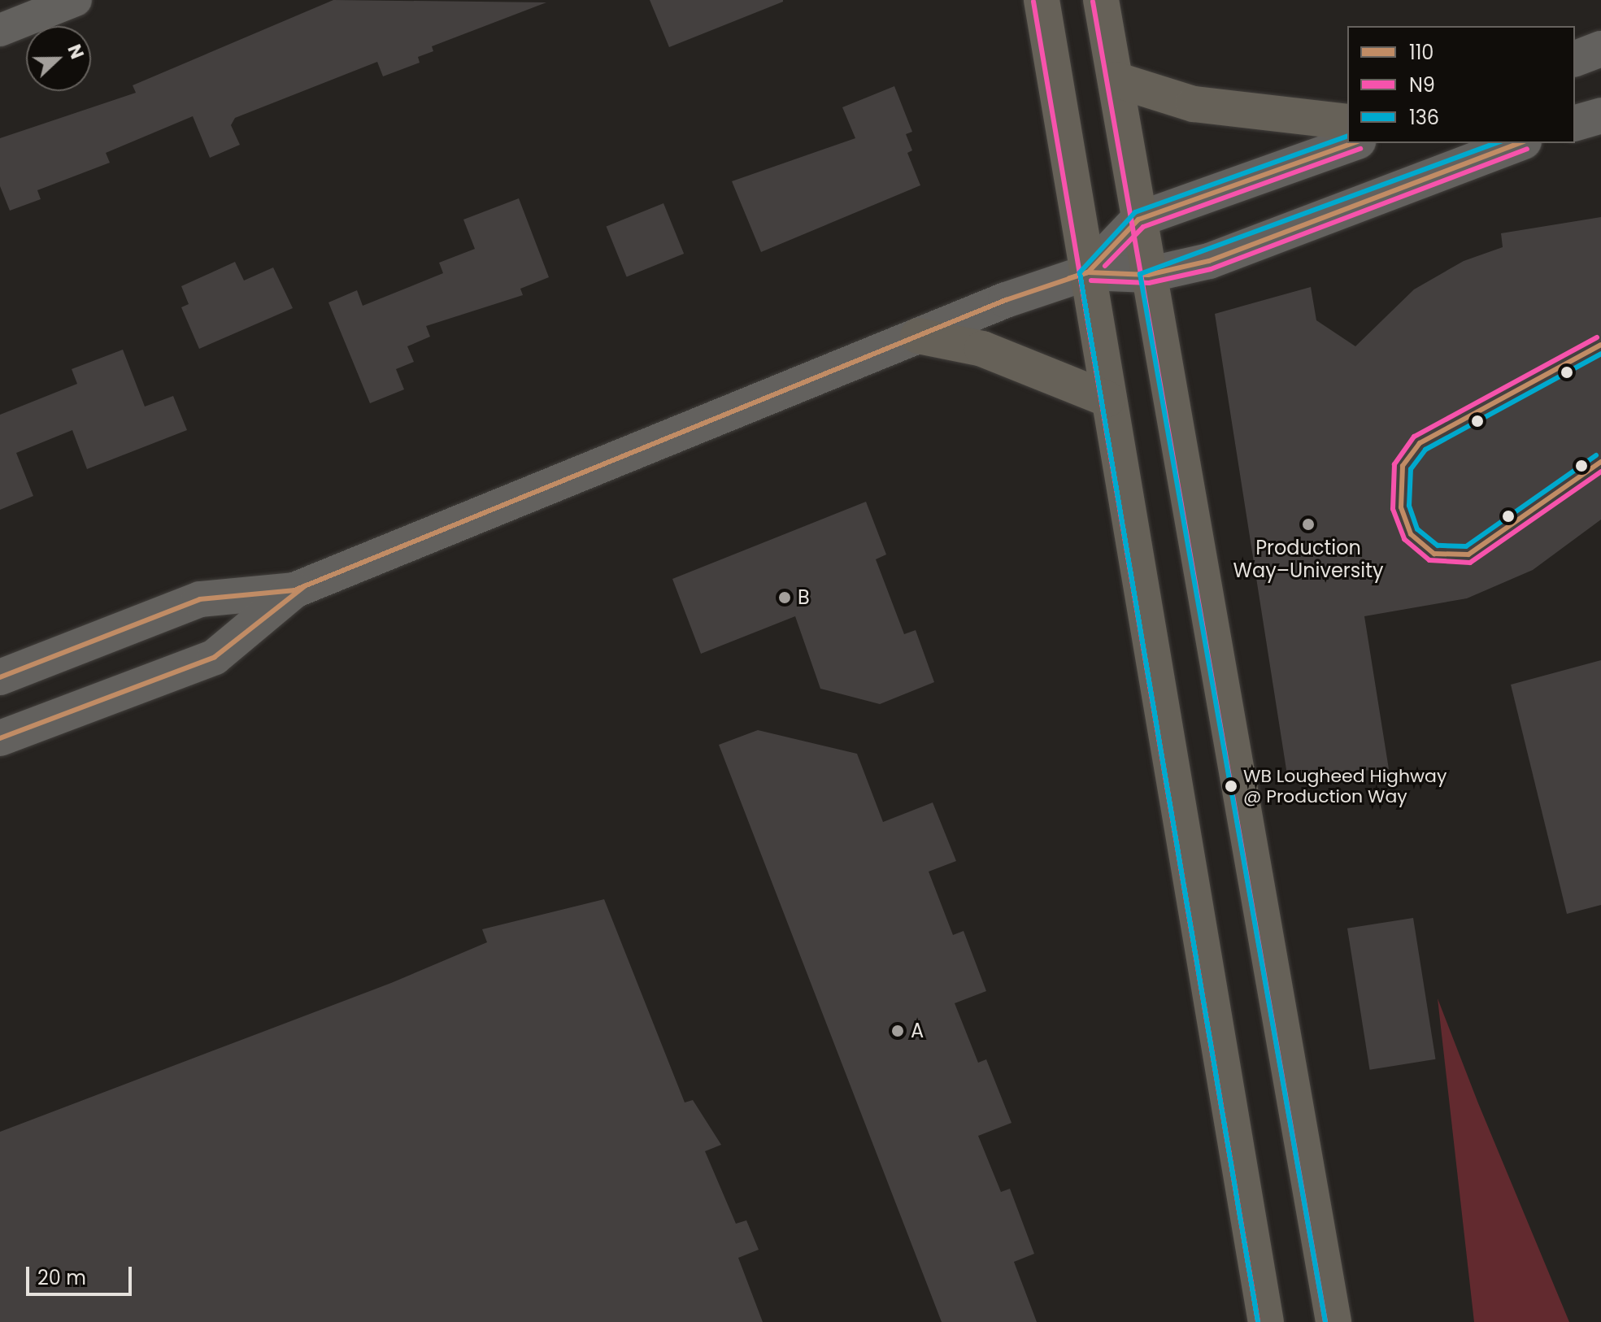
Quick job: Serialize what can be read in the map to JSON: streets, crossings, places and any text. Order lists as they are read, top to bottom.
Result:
{
  "places": [
    "Production Way–University",
    "B",
    "WB Lougheed Highway @ Production Way",
    "A"
  ],
  "lines": ["transit line N9", "transit line 136", "transit line 110"],
  "legend": ["110", "N9", "136"],
  "scale_bar": "20 m",
  "north": "right"
}
